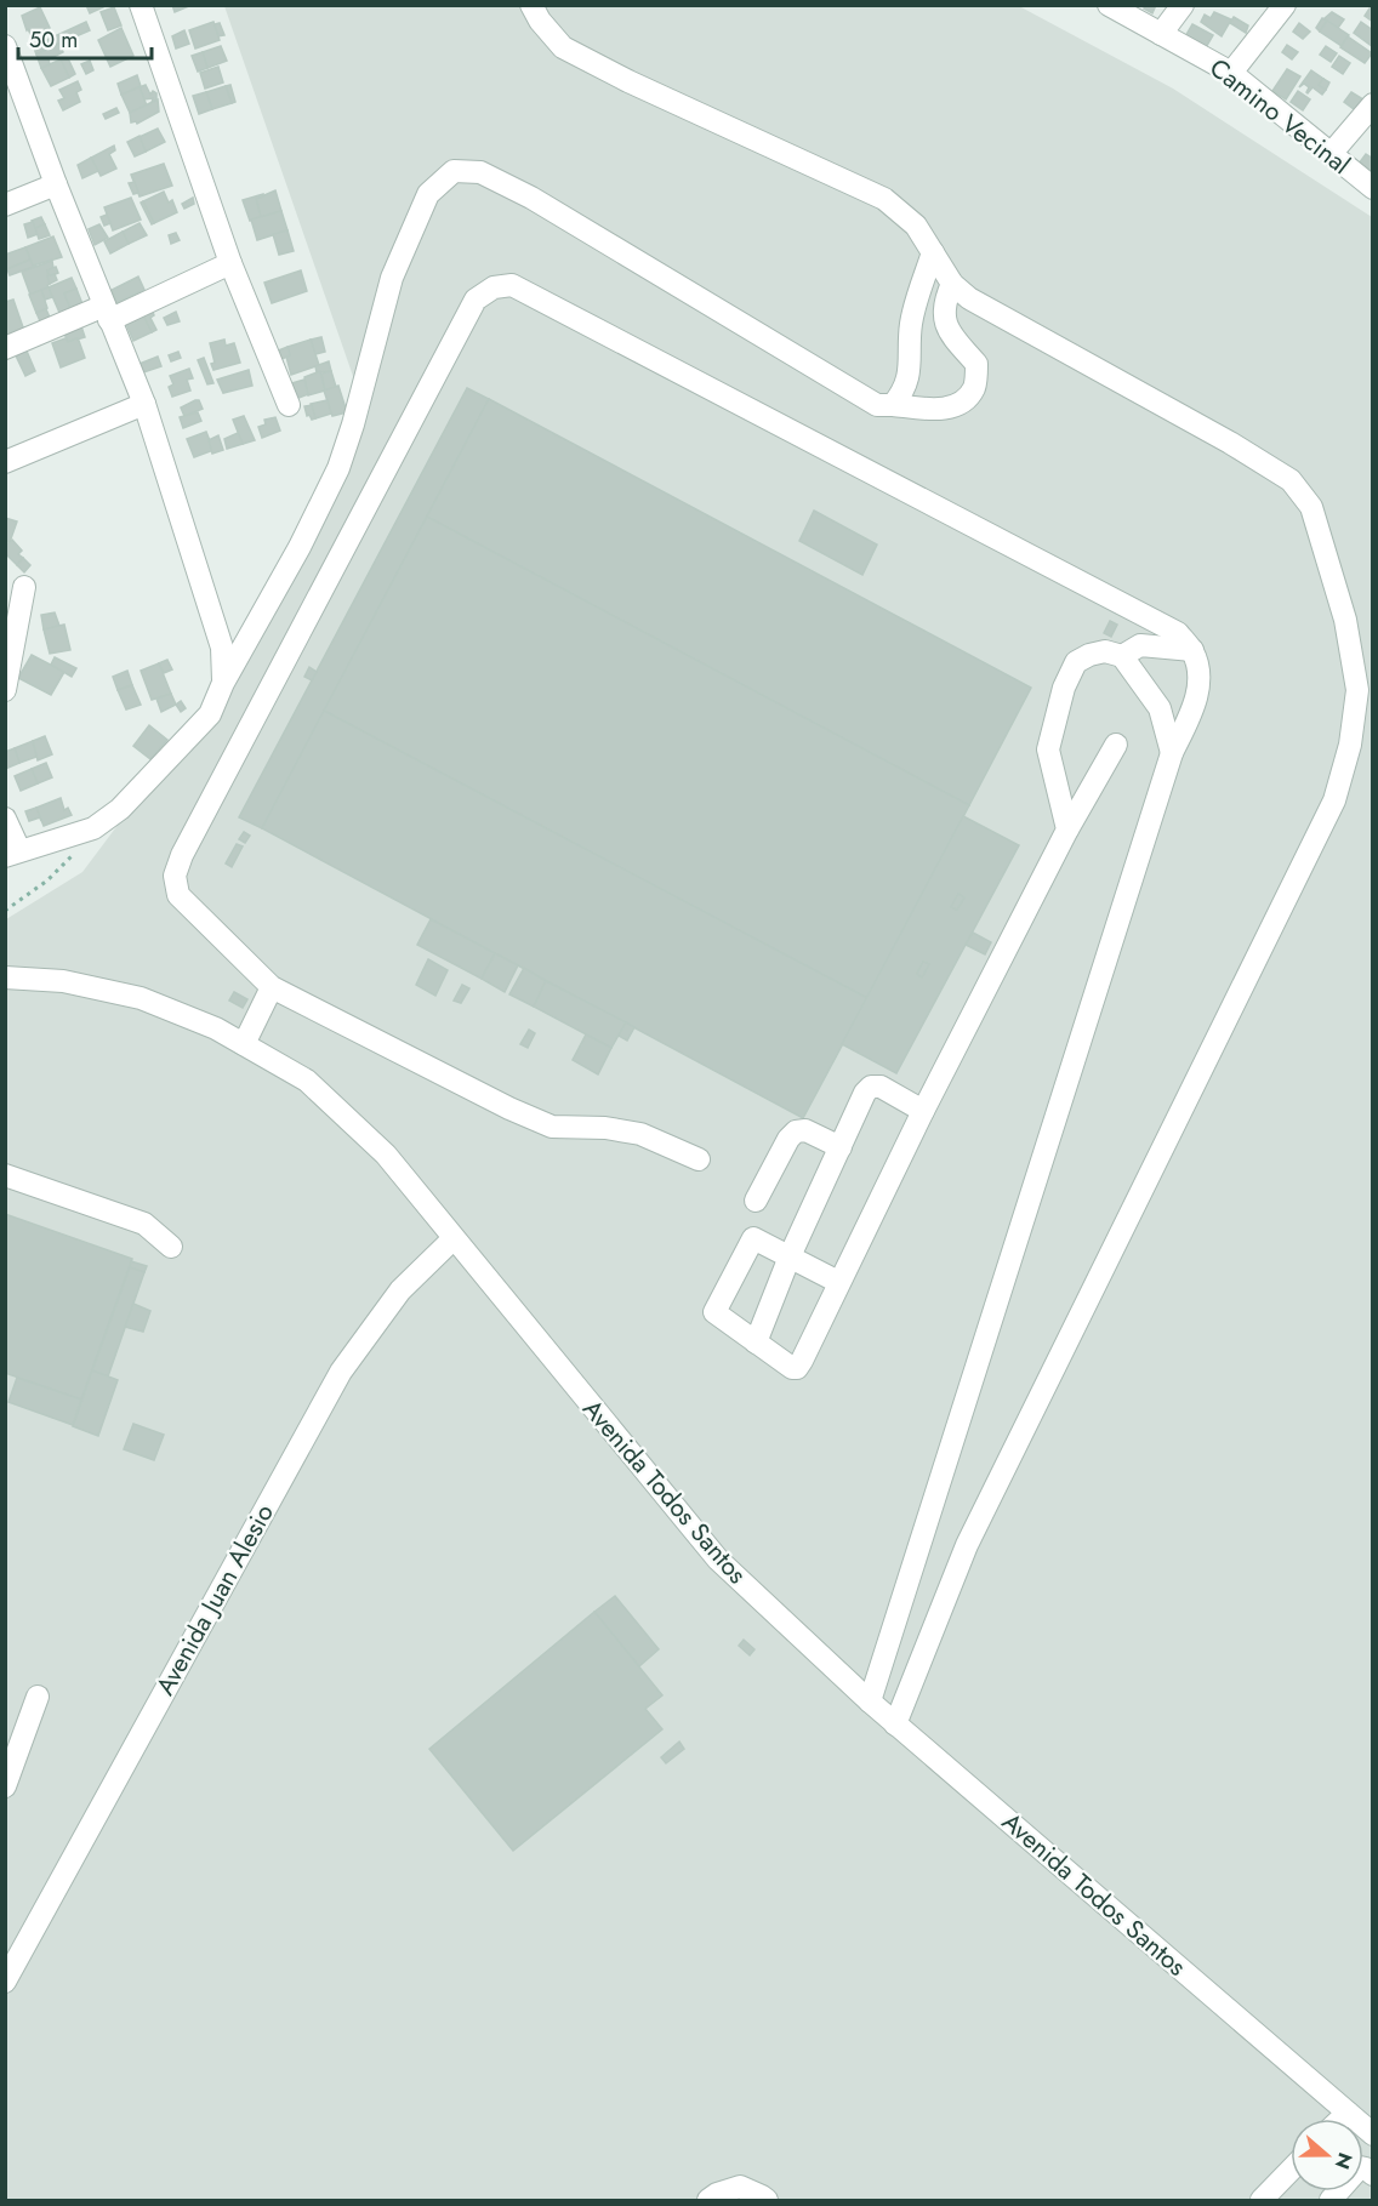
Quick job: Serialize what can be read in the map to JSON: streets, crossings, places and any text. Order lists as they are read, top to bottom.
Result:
{
  "streets": {
    "street": ["Camino Vecinal", "Avenida Todos Santos", "Avenida Juan Alesio"]
  },
  "crossings": [
    ["Avenida Todos Santos", "Avenida Juan Alesio"]
  ],
  "scale_bar": "50 m",
  "north": "right"
}
